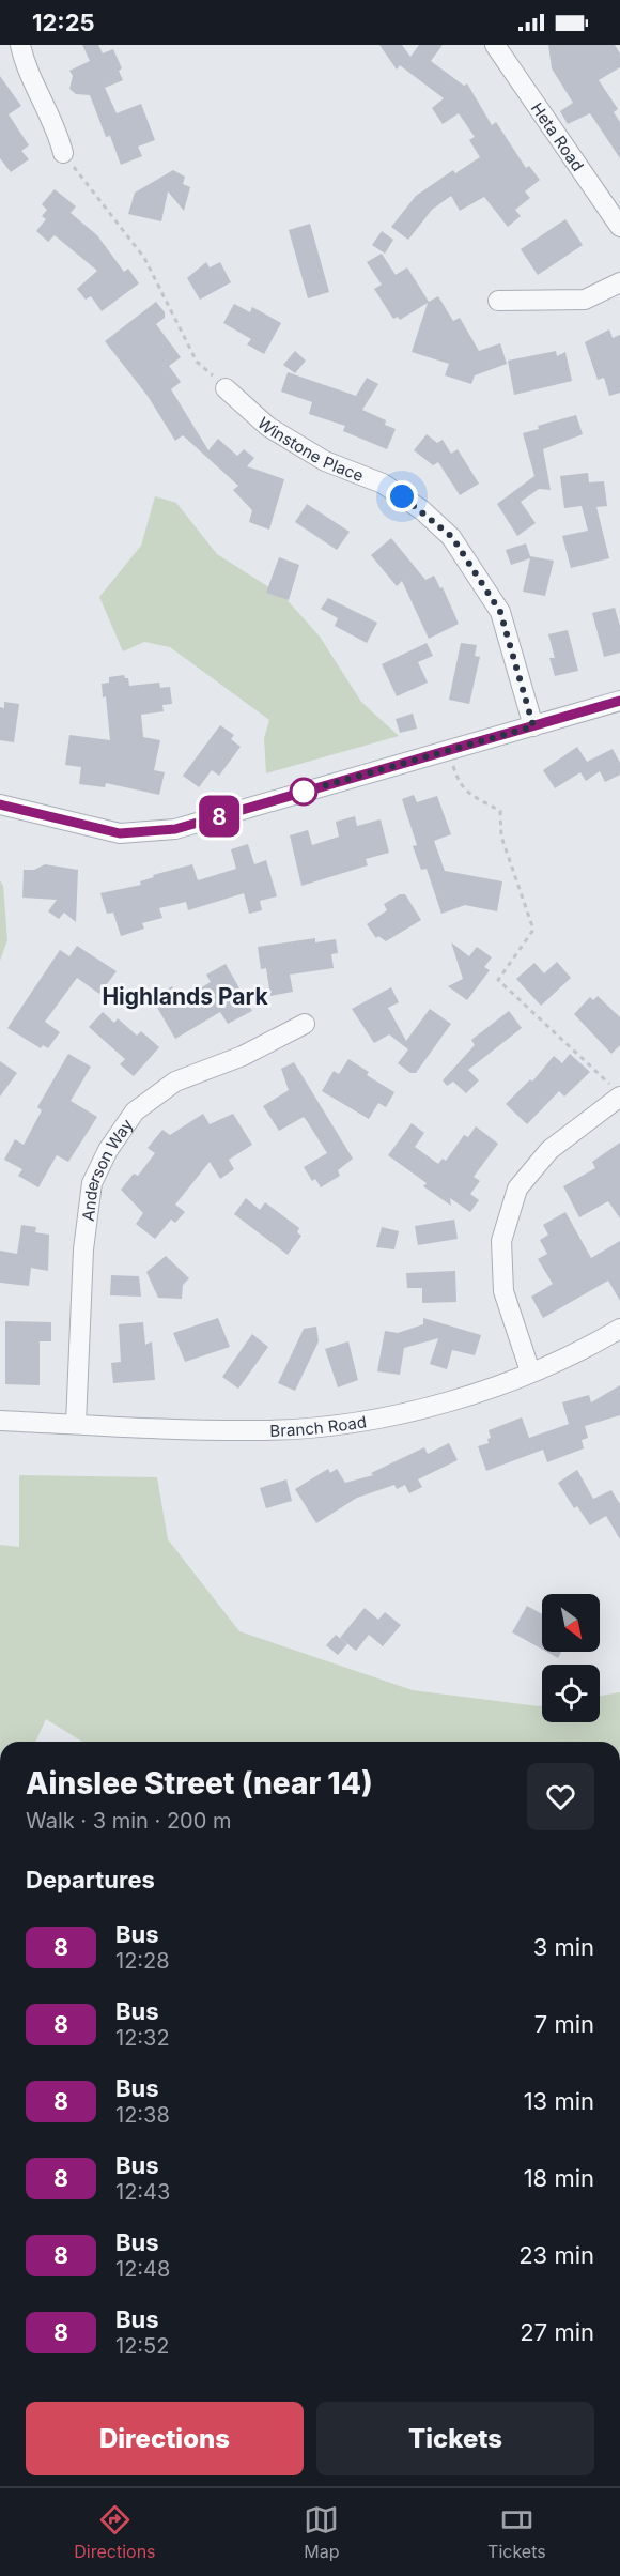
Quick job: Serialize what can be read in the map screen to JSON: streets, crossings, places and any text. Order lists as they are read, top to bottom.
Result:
{
  "streets": {
    "street": [
      "Heta Road",
      "Winstone Place",
      "Anderson Way",
      "Branch Road"
    ]
  },
  "crossings": [
    ["Anderson Way", "Branch Road"]
  ],
  "districts": ["Highlands Park"],
  "lines": ["bus line 8"],
  "north": "bottom right",
  "page": {
    "status": "12:25",
    "on_map": "8",
    "heading": [
      ["Ainslee Street (near 14)", "Walk · 3 min · 200 m"],
      "Departures"
    ],
    "list": [
      {
        "mark": "8",
        "name": "Bus",
        "note": "12:28",
        "value": "3 min"
      },
      {
        "mark": "8",
        "name": "Bus",
        "note": "12:32",
        "value": "7 min"
      },
      {
        "mark": "8",
        "name": "Bus",
        "note": "12:38",
        "value": "13 min"
      },
      {
        "mark": "8",
        "name": "Bus",
        "note": "12:43",
        "value": "18 min"
      },
      {
        "mark": "8",
        "name": "Bus",
        "note": "12:48",
        "value": "23 min"
      },
      {
        "mark": "8",
        "name": "Bus",
        "note": "12:52",
        "value": "27 min"
      }
    ],
    "buttons": ["Directions", "Tickets"],
    "tabs": ["Directions", "Map", "Tickets"]
  }
}
